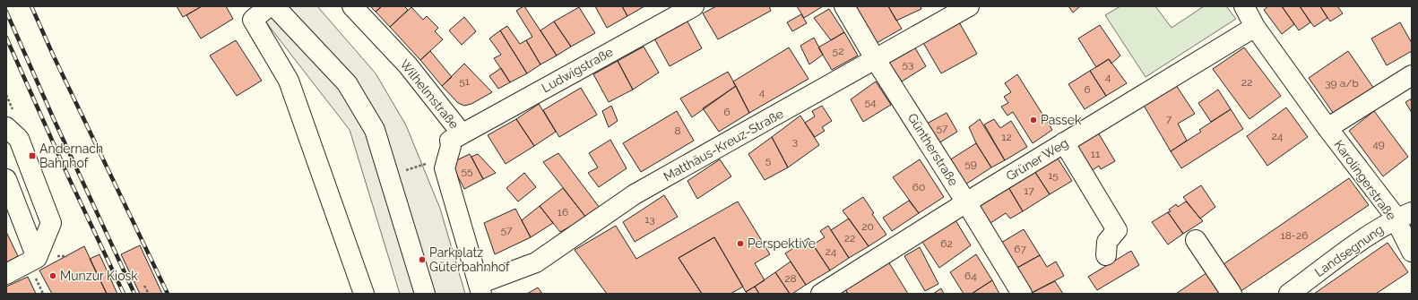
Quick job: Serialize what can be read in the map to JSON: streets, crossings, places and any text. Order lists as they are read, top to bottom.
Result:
{
  "streets": {
    "street": [
      "Ludwigstraße",
      "Wilhelmstraße",
      "Matthäus-Kreuz-Straße",
      "Güntherstraße",
      "Grüner Weg",
      "Karolingerstraße",
      "Landsegnung"
    ]
  },
  "crossings": [
    ["Ludwigstraße", "Wilhelmstraße"],
    ["Wilhelmstraße", "Matthäus-Kreuz-Straße"],
    ["Matthäus-Kreuz-Straße", "Güntherstraße"],
    ["Güntherstraße", "Grüner Weg"],
    ["Grüner Weg", "Karolingerstraße"],
    ["Karolingerstraße", "Landsegnung"]
  ],
  "places": {
    "other": [
      "Passek",
      "Perspektive",
      "Parkplatz Güterbahnhof",
      "Munzur Kiosk"
    ],
    "transit": ["Andernach Bahnhof"]
  },
  "house_numbers": [
    "52",
    "53",
    "4",
    "51",
    "22",
    "39 a/b",
    "6",
    "4",
    "54",
    "6",
    "7",
    "57",
    "8",
    "24",
    "12",
    "3",
    "49",
    "11",
    "5",
    "59",
    "55",
    "15",
    "60",
    "17",
    "16",
    "13",
    "20",
    "57",
    "18-26",
    "22",
    "62",
    "67",
    "24",
    "64",
    "28"
  ]
}
